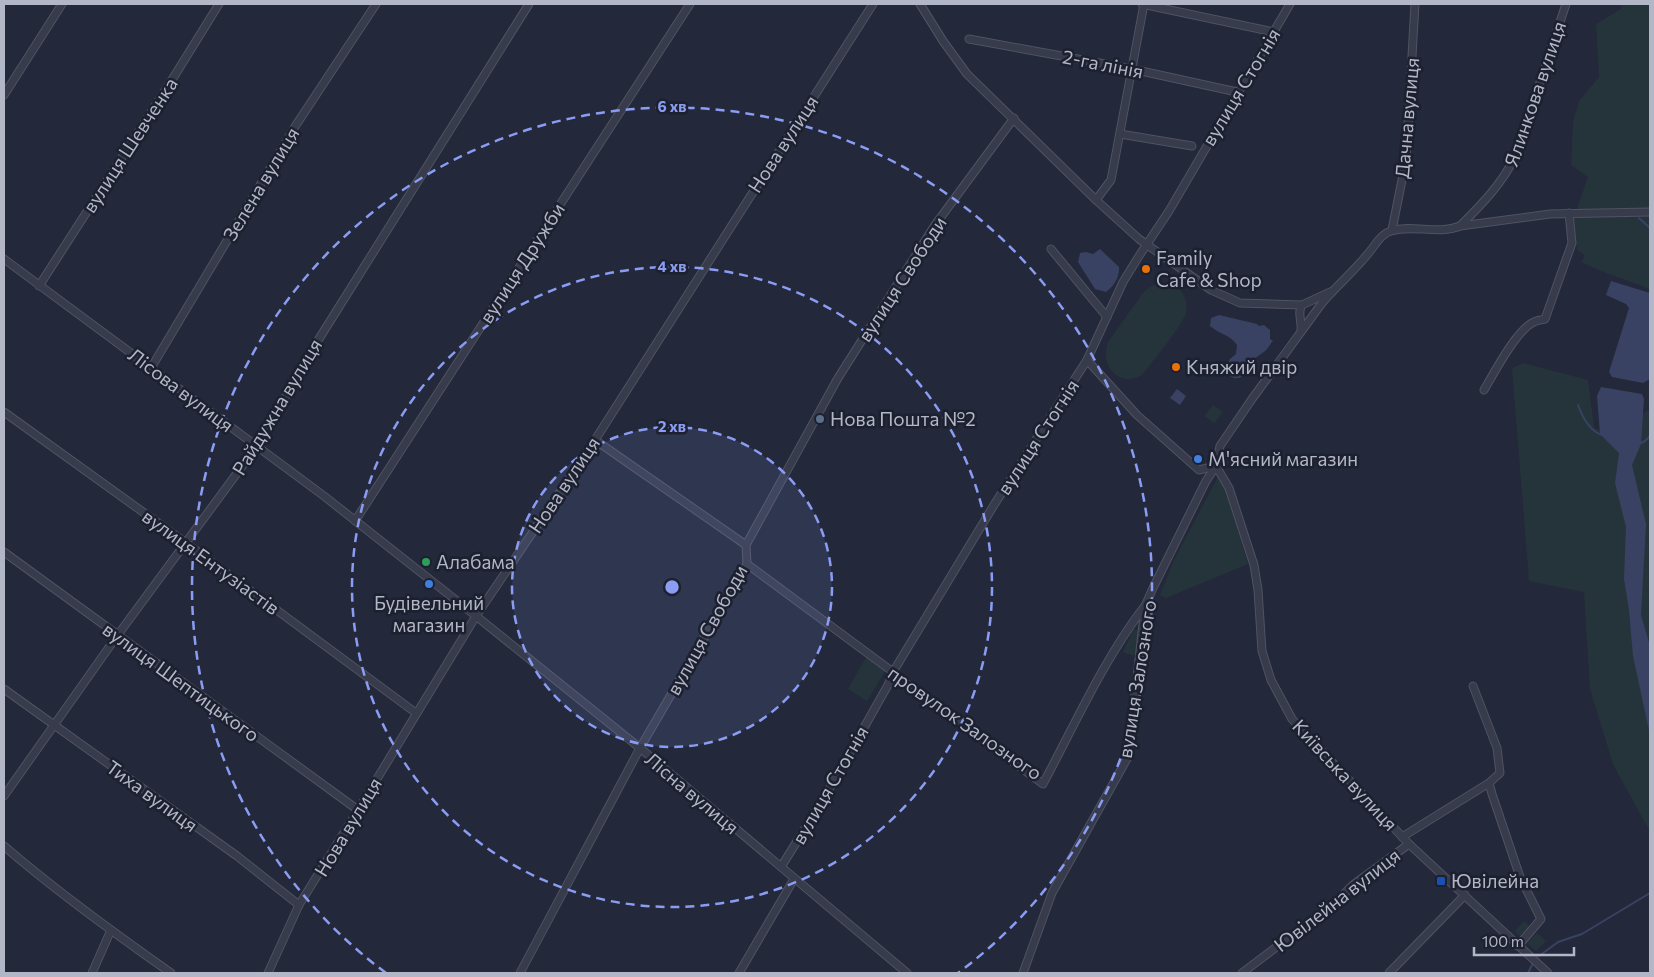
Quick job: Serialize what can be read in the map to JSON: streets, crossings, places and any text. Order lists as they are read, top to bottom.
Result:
{
  "streets": {
    "street": [
      "2-га лінія",
      "вулиця Стогнія",
      "Ялинкова вулиця",
      "Дачна вулиця",
      "Нова вулиця",
      "вулиця Шевченка",
      "Зелена вулиця",
      "вулиця Дружби",
      "вулиця Свободи",
      "Лісова вулиця",
      "Райдужна вулиця",
      "вулиця Ентузіастів",
      "вулиця Залозного",
      "вулиця Шептицького",
      "провулок Залозного",
      "Київська вулиця",
      "Лісна вулиця",
      "Тиха вулиця",
      "Ювілейна вулиця"
    ]
  },
  "crossings": [
    ["2-га лінія", "вулиця Стогнія"],
    ["вулиця Стогнія", "провулок Залозного"],
    ["вулиця Стогнія", "Лісна вулиця"],
    ["Нова вулиця", "Лісова вулиця"],
    ["Нова вулиця", "вулиця Ентузіастів"],
    ["Нова вулиця", "вулиця Шептицького"],
    ["Нова вулиця", "Лісна вулиця"],
    ["Нова вулиця", "Тиха вулиця"],
    ["вулиця Шевченка", "Лісова вулиця"],
    ["Зелена вулиця", "Лісова вулиця"],
    ["вулиця Дружби", "Лісова вулиця"],
    ["вулиця Свободи", "провулок Залозного"],
    ["вулиця Свободи", "Лісна вулиця"],
    ["Лісова вулиця", "Райдужна вулиця"],
    ["Лісова вулиця", "Лісна вулиця"],
    ["Райдужна вулиця", "вулиця Ентузіастів"],
    ["Райдужна вулиця", "вулиця Шептицького"],
    ["Райдужна вулиця", "Тиха вулиця"],
    ["вулиця Залозного", "провулок Залозного"],
    ["вулиця Залозного", "Київська вулиця"],
    ["Київська вулиця", "Ювілейна вулиця"]
  ],
  "places": {
    "other": [
      "Family Cafe & Shop",
      "Княжий двір",
      "Нова Пошта №2",
      "М'ясний магазин",
      "Алабама",
      "Будівельний магазин"
    ],
    "transit": ["Ювілейна"]
  },
  "scale_bar": "100 m",
  "rings": ["6 хв", "4 хв", "2 хв"]
}
